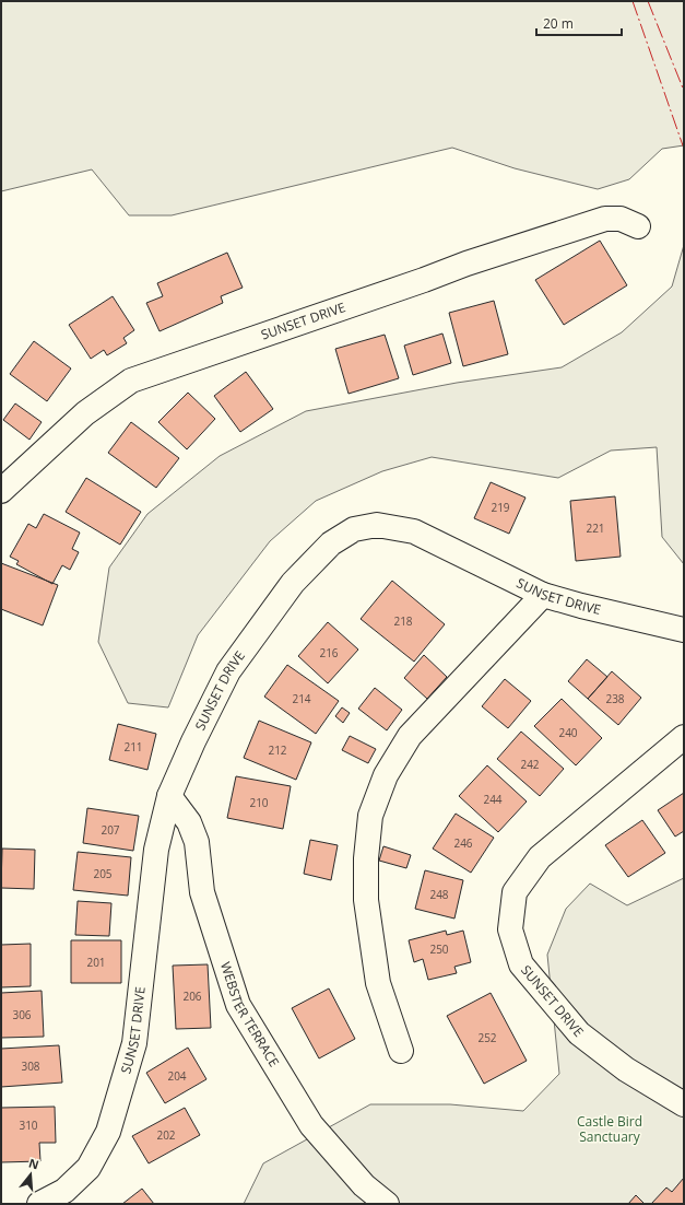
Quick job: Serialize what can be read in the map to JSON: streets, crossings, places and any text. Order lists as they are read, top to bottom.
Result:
{
  "streets": {
    "street": ["SUNSET DRIVE", "WEBSTER TERRACE"]
  },
  "crossings": [
    ["SUNSET DRIVE", "WEBSTER TERRACE"]
  ],
  "parks": ["Castle Bird Sanctuary"],
  "house_numbers": [
    "219",
    "221",
    "218",
    "216",
    "214",
    "238",
    "240",
    "211",
    "212",
    "242",
    "244",
    "210",
    "207",
    "246",
    "205",
    "248",
    "250",
    "201",
    "206",
    "306",
    "252",
    "308",
    "204",
    "310",
    "202"
  ],
  "scale_bar": "20 m",
  "north": "top"
}
